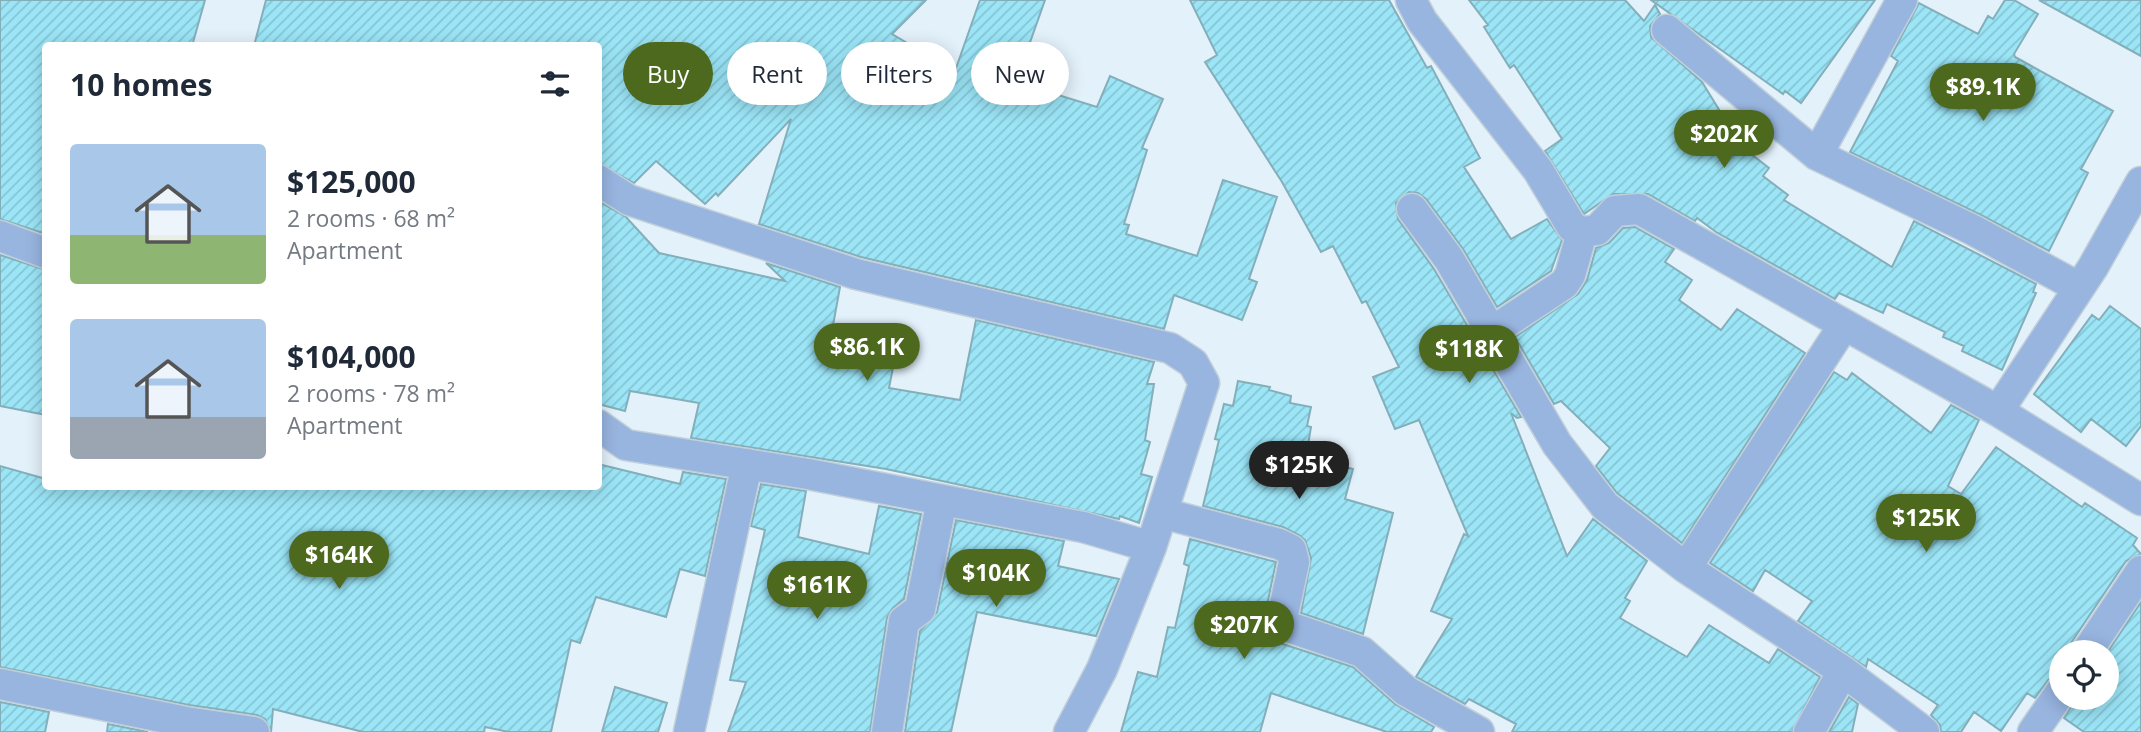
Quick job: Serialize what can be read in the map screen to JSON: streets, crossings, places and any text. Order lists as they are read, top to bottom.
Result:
{
  "page": {
    "chip": [
      "Buy",
      "Rent",
      "Filters",
      "New"
    ],
    "heading": "10 homes",
    "price": [
      "$89.1K",
      "$202K",
      "$86.1K",
      "$118K",
      "$125K",
      "$125K",
      "$164K",
      "$104K",
      "$161K",
      "$207K"
    ],
    "list": [
      {
        "name": "$125,000",
        "note": "2 rooms · 68 m² · Apartment"
      },
      {
        "name": "$104,000",
        "note": "2 rooms · 78 m² · Apartment"
      }
    ]
  }
}
